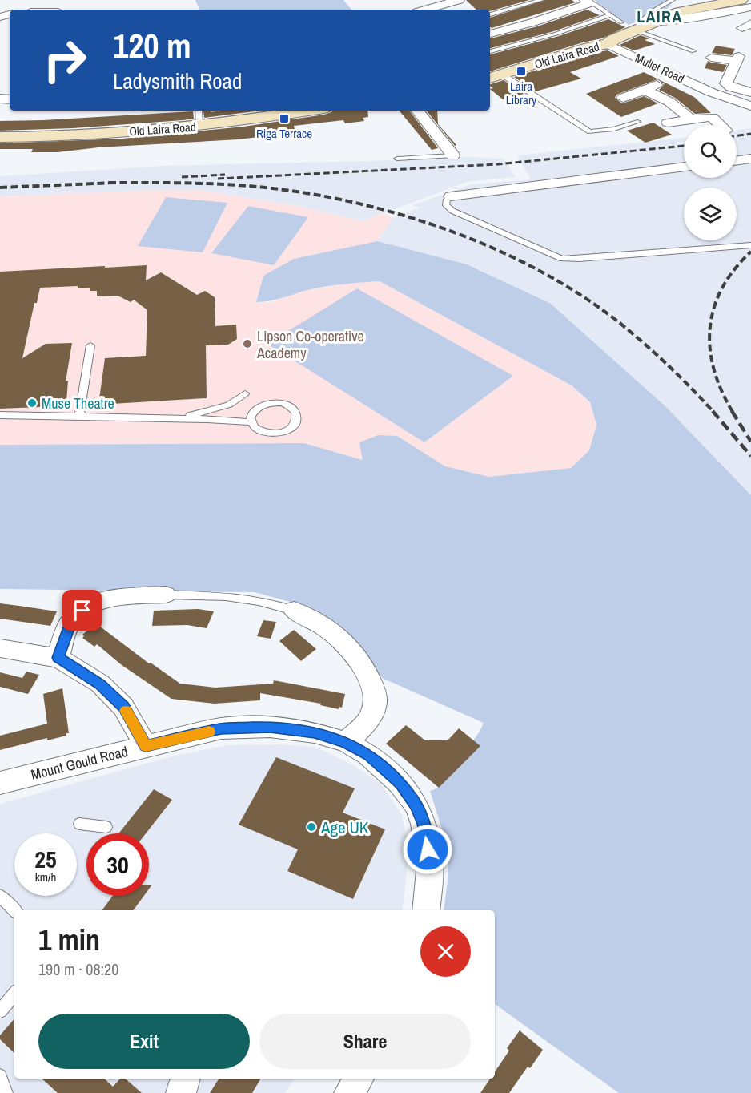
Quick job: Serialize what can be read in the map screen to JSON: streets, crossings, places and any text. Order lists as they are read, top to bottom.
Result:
{
  "streets": {
    "main road": ["Old Laira Road"],
    "street": ["Mullet Road", "Mount Gould Road"]
  },
  "crossings": [
    ["Old Laira Road", "Mullet Road"]
  ],
  "districts": ["LAIRA"],
  "places": {
    "transit": ["Laira Library", "Riga Terrace"],
    "other": ["Lipson Co-operative Academy", "Muse Theatre", "Age UK"]
  },
  "page": {
    "turn": ["120 m", "Ladysmith Road"],
    "speed": "25 km/h",
    "limit": "30",
    "heading": ["1 min", "190 m · 08:20"],
    "buttons": ["Exit", "Share"]
  }
}
